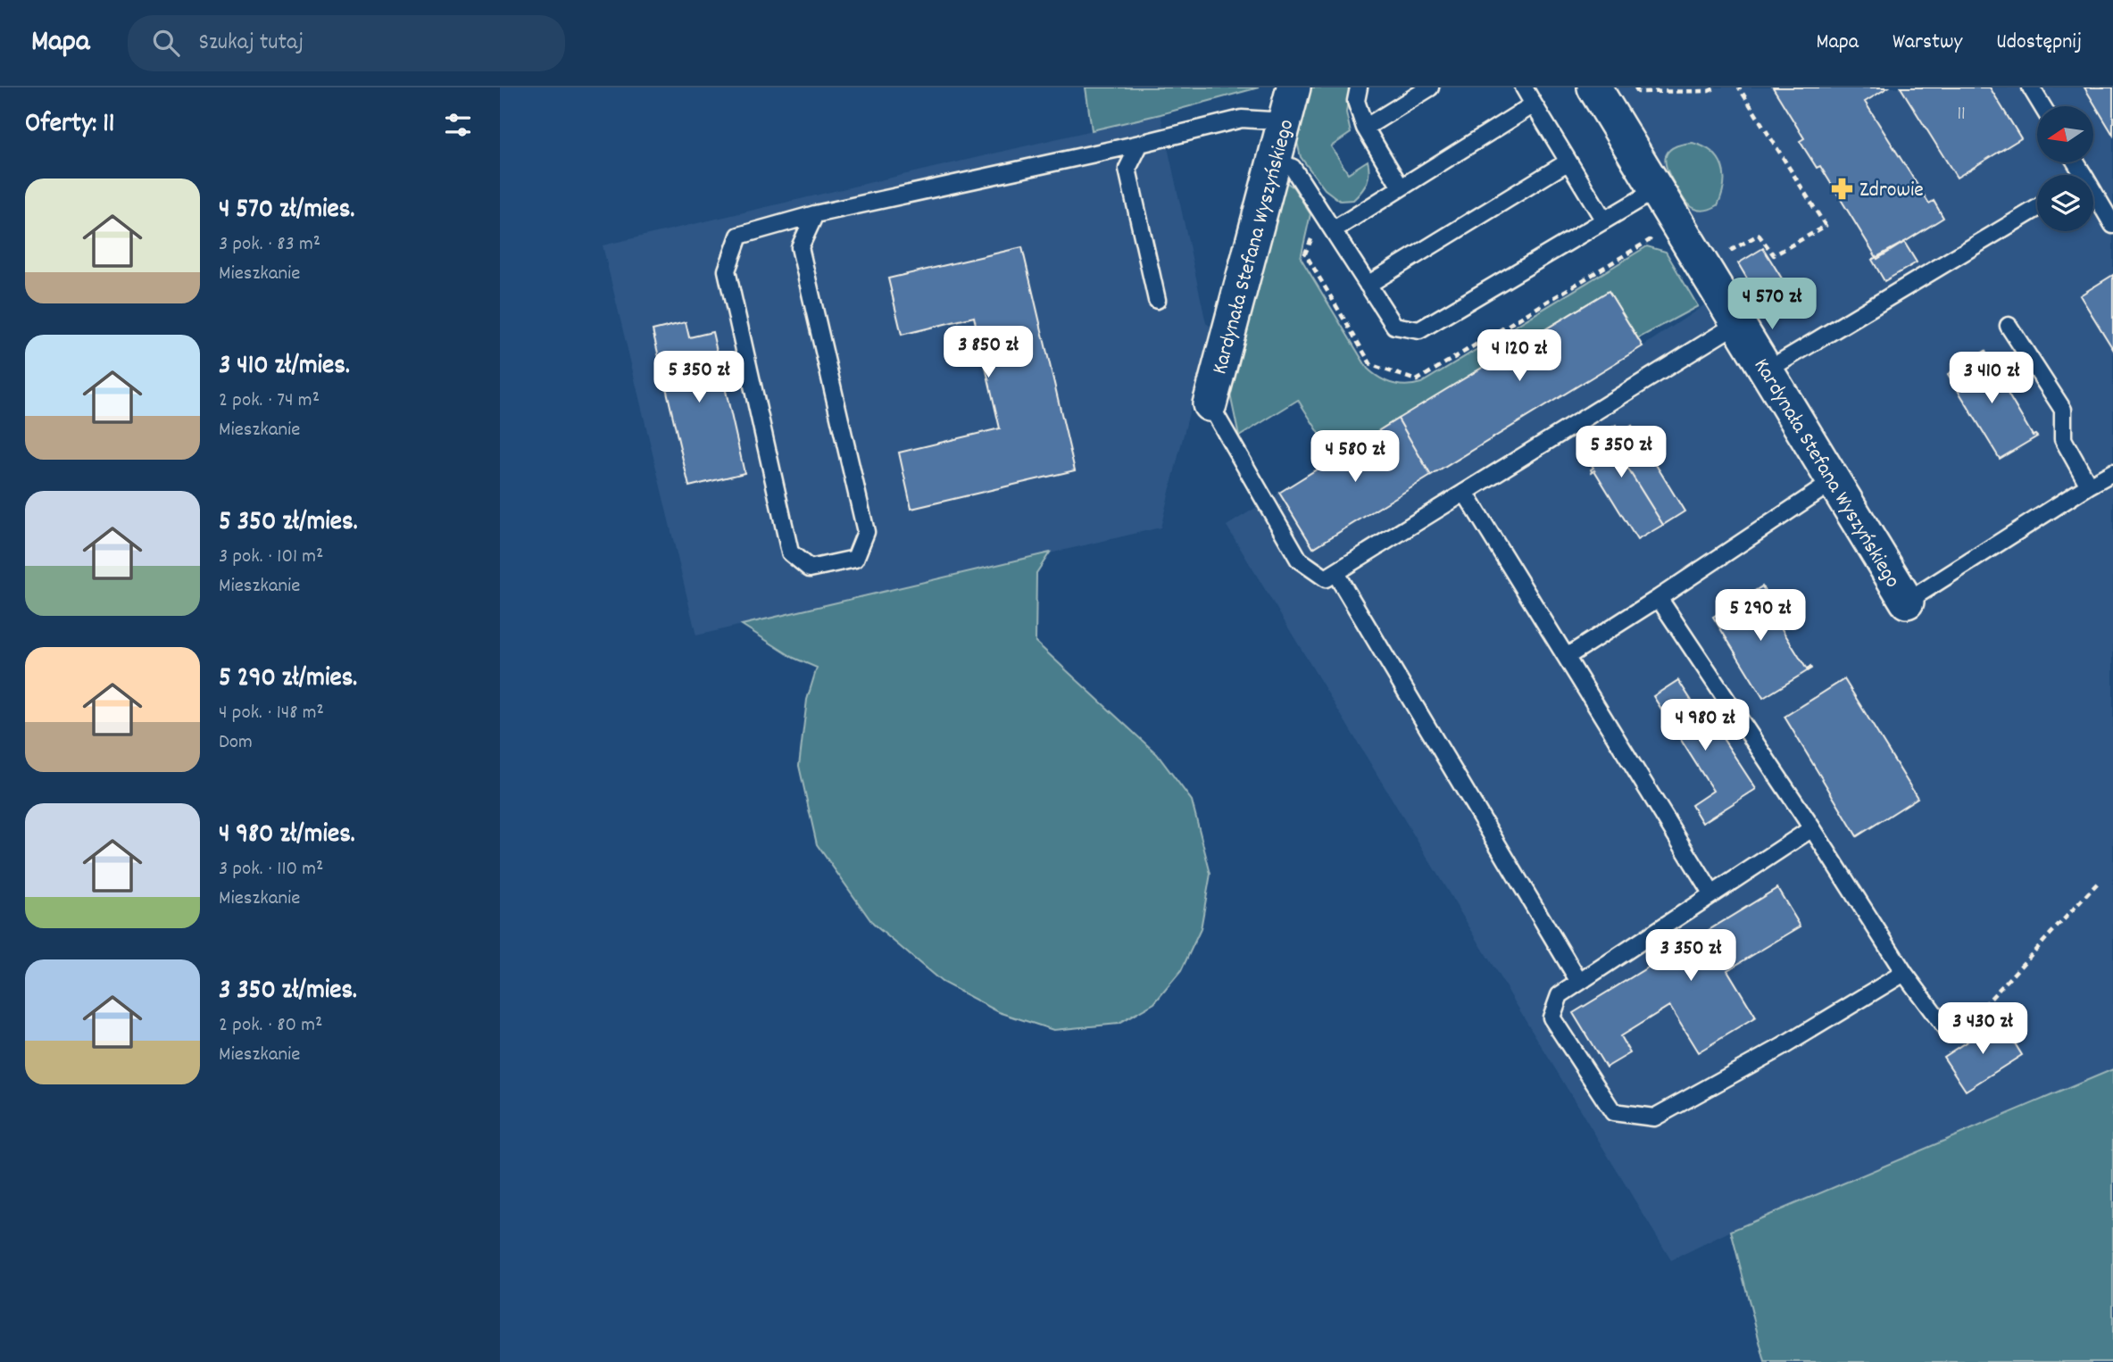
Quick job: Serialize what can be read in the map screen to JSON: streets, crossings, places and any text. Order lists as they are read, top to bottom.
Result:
{
  "streets": {
    "street": ["Kardynała Stefana Wyszyńskiego"]
  },
  "places": {
    "pharmacy": ["Zdrowie"]
  },
  "house_numbers": ["11"],
  "north": "left",
  "page": {
    "header": "Mapa",
    "search": "Szukaj tutaj",
    "nav": ["Mapa", "Warstwy", "Udostępnij"],
    "heading": "Oferty: 11",
    "list": [
      {
        "name": "4 570 zł/mies.",
        "note": "3 pok. · 83 m² · Mieszkanie"
      },
      {
        "name": "3 410 zł/mies.",
        "note": "2 pok. · 74 m² · Mieszkanie"
      },
      {
        "name": "5 350 zł/mies.",
        "note": "3 pok. · 101 m² · Mieszkanie"
      },
      {
        "name": "5 290 zł/mies.",
        "note": "4 pok. · 148 m² · Dom"
      },
      {
        "name": "4 980 zł/mies.",
        "note": "3 pok. · 110 m² · Mieszkanie"
      },
      {
        "name": "3 350 zł/mies.",
        "note": "2 pok. · 80 m² · Mieszkanie"
      }
    ],
    "price": [
      "4 570 zł",
      "3 850 zł",
      "4 120 zł",
      "5 350 zł",
      "3 410 zł",
      "5 350 zł",
      "4 580 zł",
      "5 290 zł",
      "4 980 zł",
      "3 350 zł",
      "3 430 zł"
    ]
  }
}
